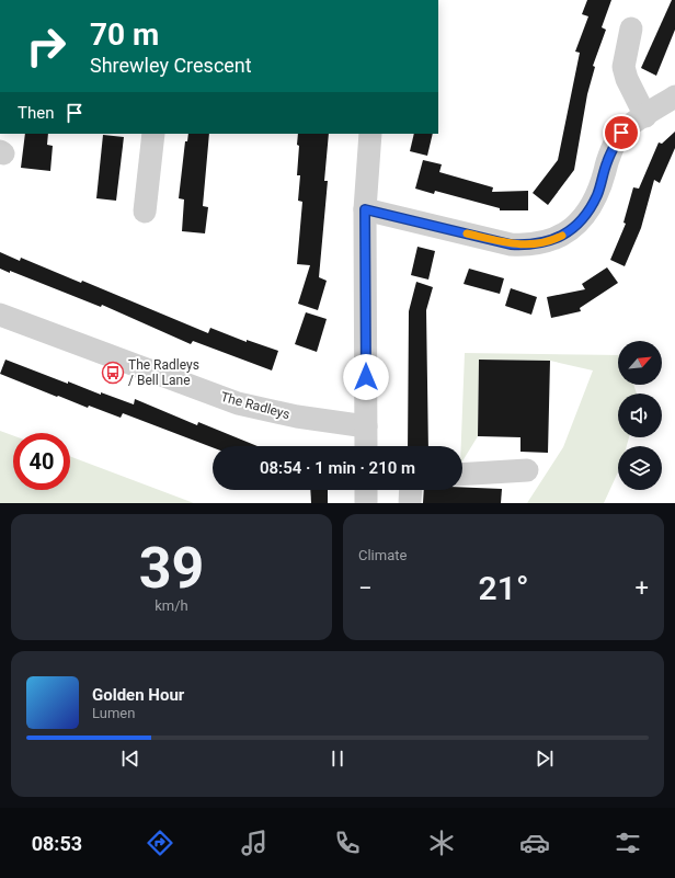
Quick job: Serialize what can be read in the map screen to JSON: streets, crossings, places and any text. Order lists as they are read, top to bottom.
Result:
{
  "streets": {
    "street": ["The Radleys"]
  },
  "places": {
    "bus stop": ["The Radleys / Bell Lane"]
  },
  "north": "top right",
  "page": {
    "turn": ["70 m", "Shrewley Crescent"],
    "then": "Then",
    "limit": "40",
    "trip": "08:54 · 1 min · 210 m",
    "tile": [
      ["39", "km/h"],
      "Climate"
    ],
    "heat": ["−", "21°", "+"],
    "song": ["Golden Hour", "Lumen"],
    "tabs": "08:53"
  }
}
